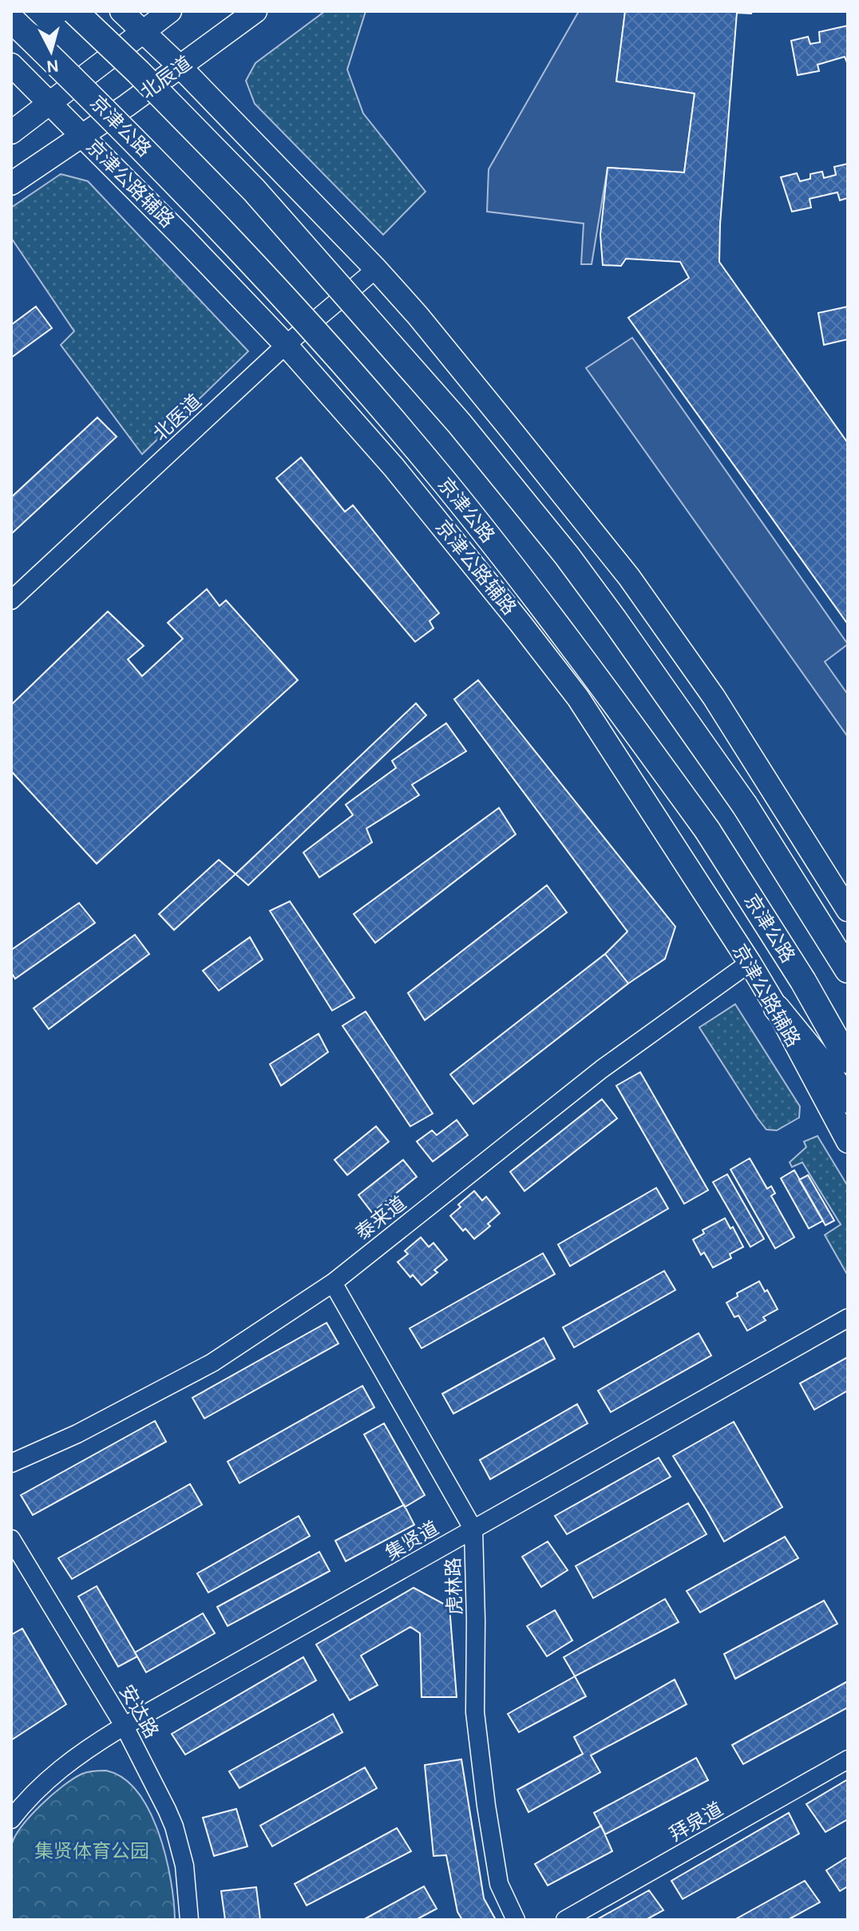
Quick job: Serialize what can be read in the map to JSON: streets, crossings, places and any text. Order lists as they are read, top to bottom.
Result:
{
  "streets": {
    "highway": ["京津公路"],
    "main road": ["北辰道", "京津公路辅路"],
    "street": [
      "北医道",
      "泰来道",
      "集贤道",
      "虎林路",
      "安达路",
      "拜泉道"
    ]
  },
  "crossings": [
    ["北辰道", "京津公路辅路"],
    ["京津公路辅路", "北医道"],
    ["京津公路辅路", "泰来道"],
    ["泰来道", "虎林路"],
    ["集贤道", "虎林路"],
    ["集贤道", "安达路"]
  ],
  "parks": ["集贤体育公园"],
  "north": "bottom"
}
